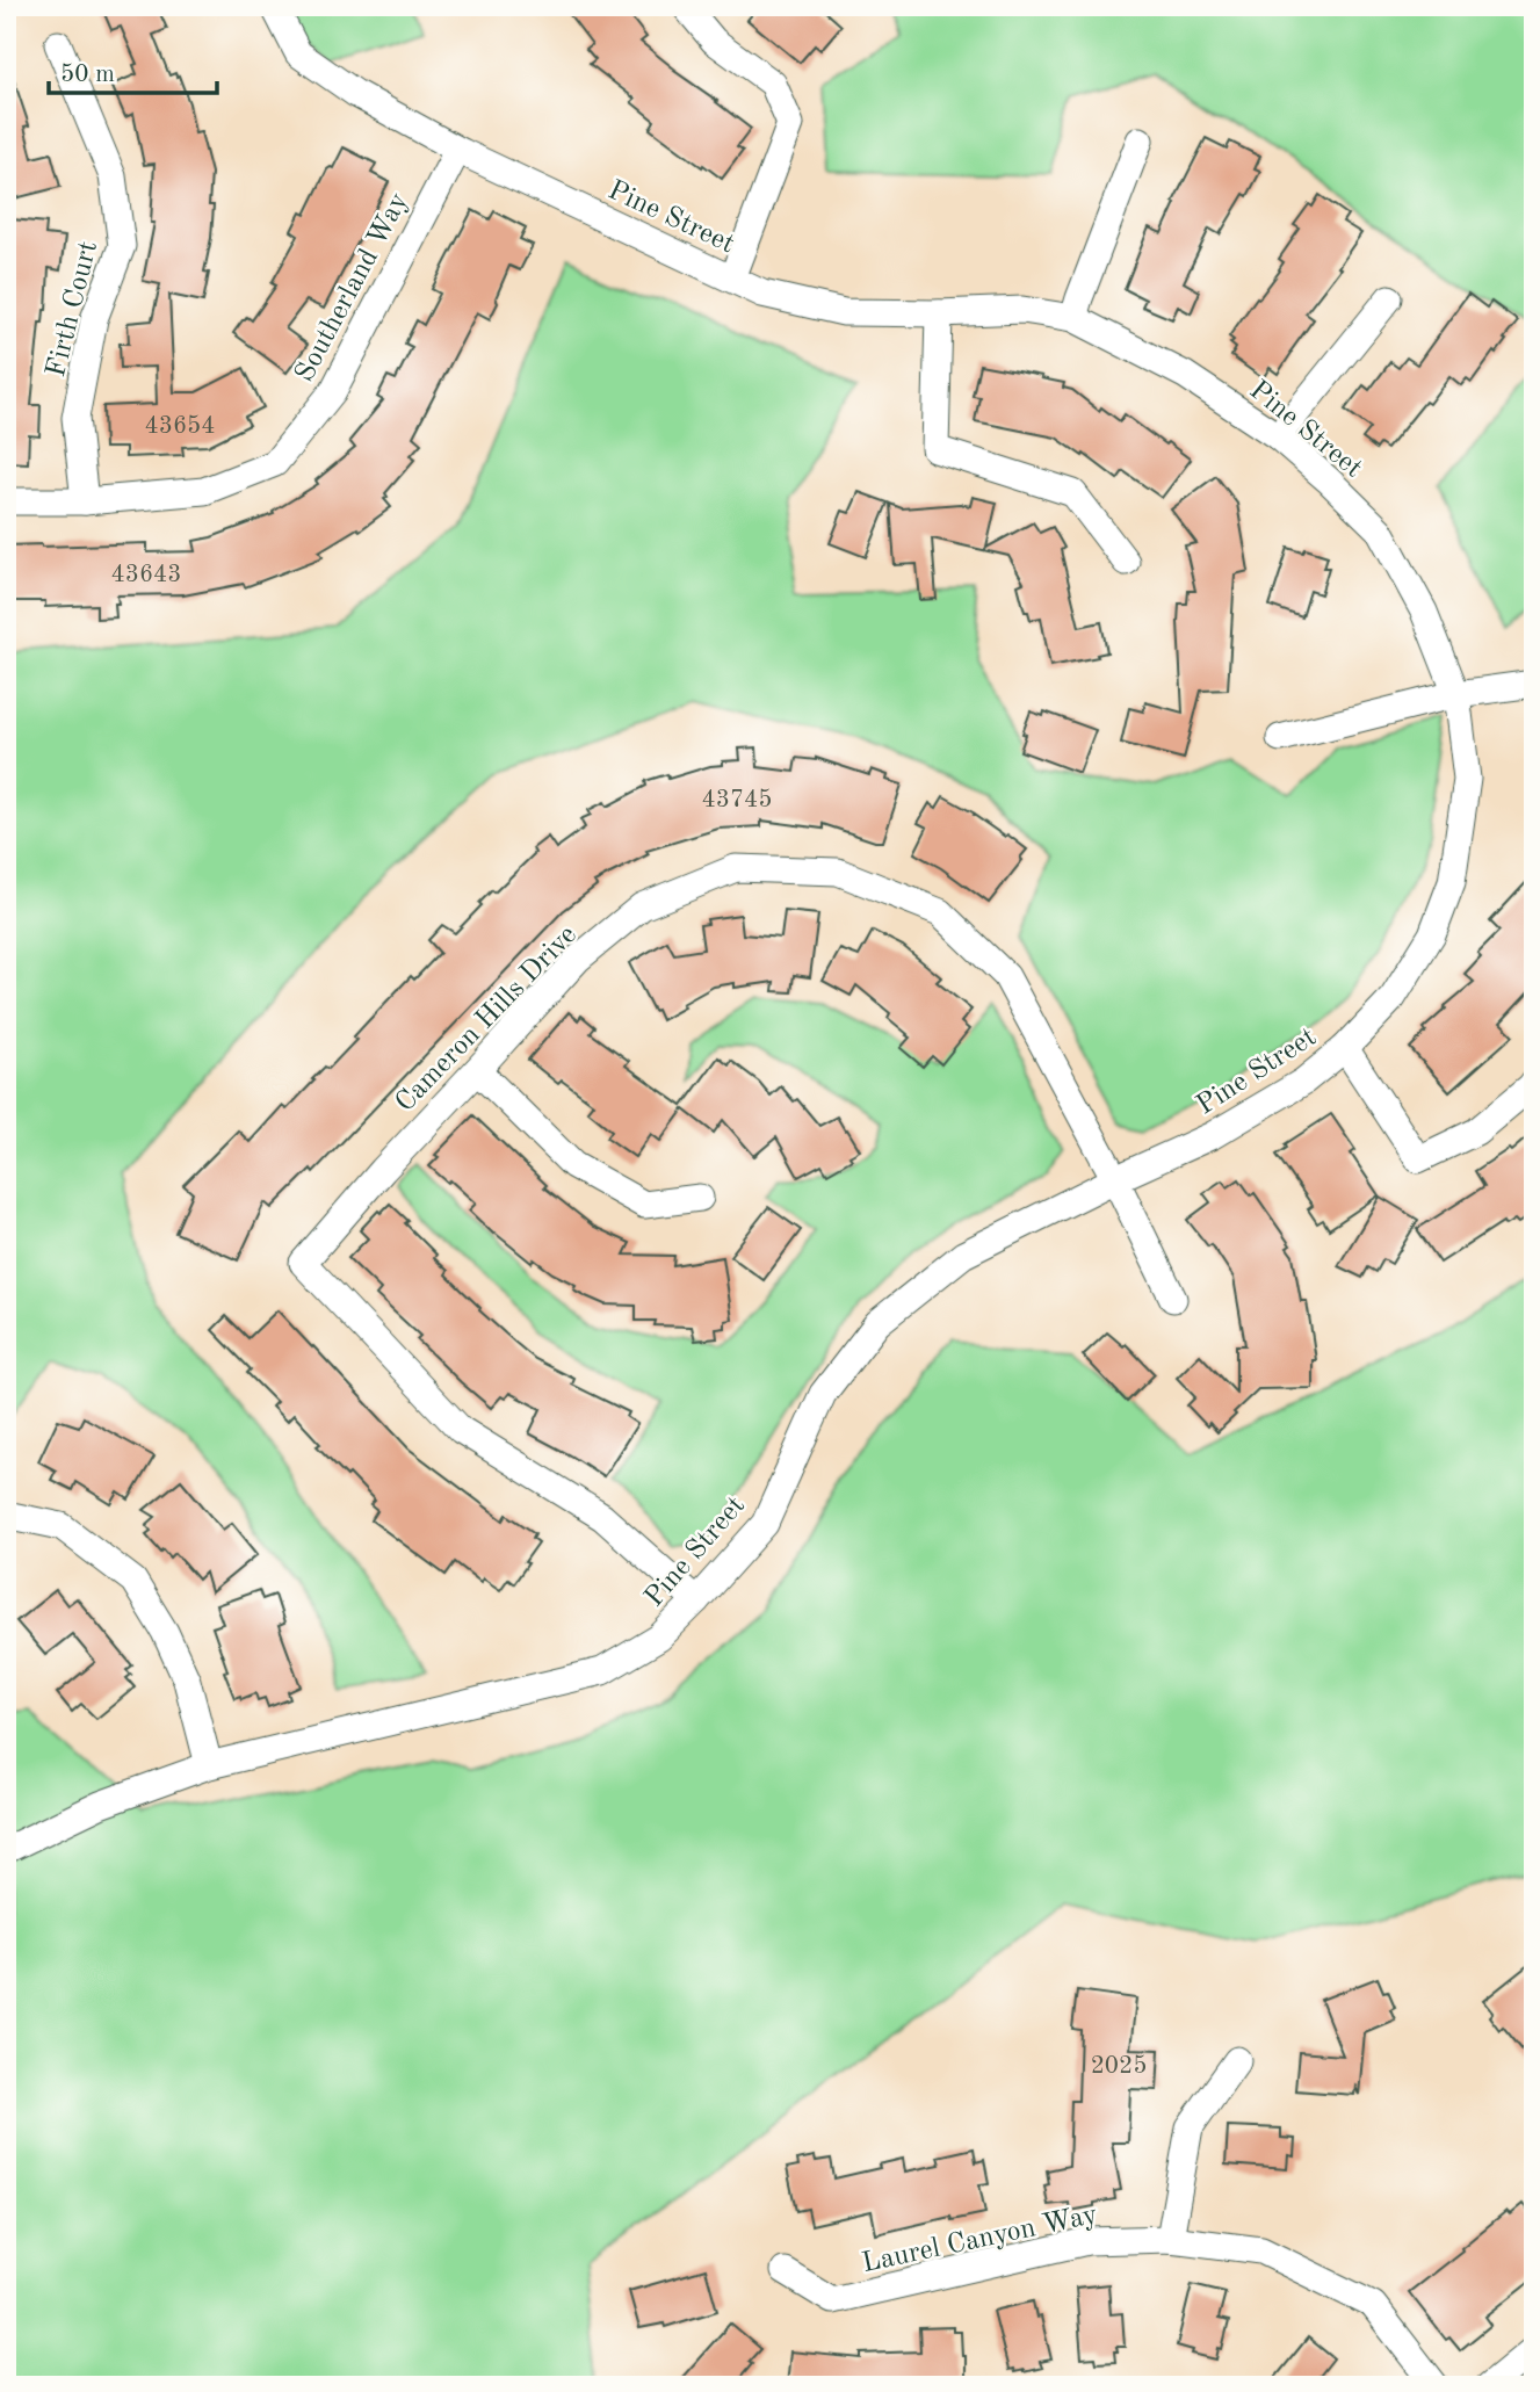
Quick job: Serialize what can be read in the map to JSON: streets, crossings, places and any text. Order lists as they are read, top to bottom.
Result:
{
  "streets": {
    "street": [
      "Pine Street",
      "Southerland Way",
      "Firth Court",
      "Cameron Hills Drive",
      "Laurel Canyon Way"
    ]
  },
  "crossings": [
    ["Pine Street", "Southerland Way"],
    ["Pine Street", "Cameron Hills Drive"],
    ["Southerland Way", "Firth Court"]
  ],
  "house_numbers": [
    "43654",
    "43643",
    "43745",
    "2025"
  ],
  "scale_bar": "50 m"
}
